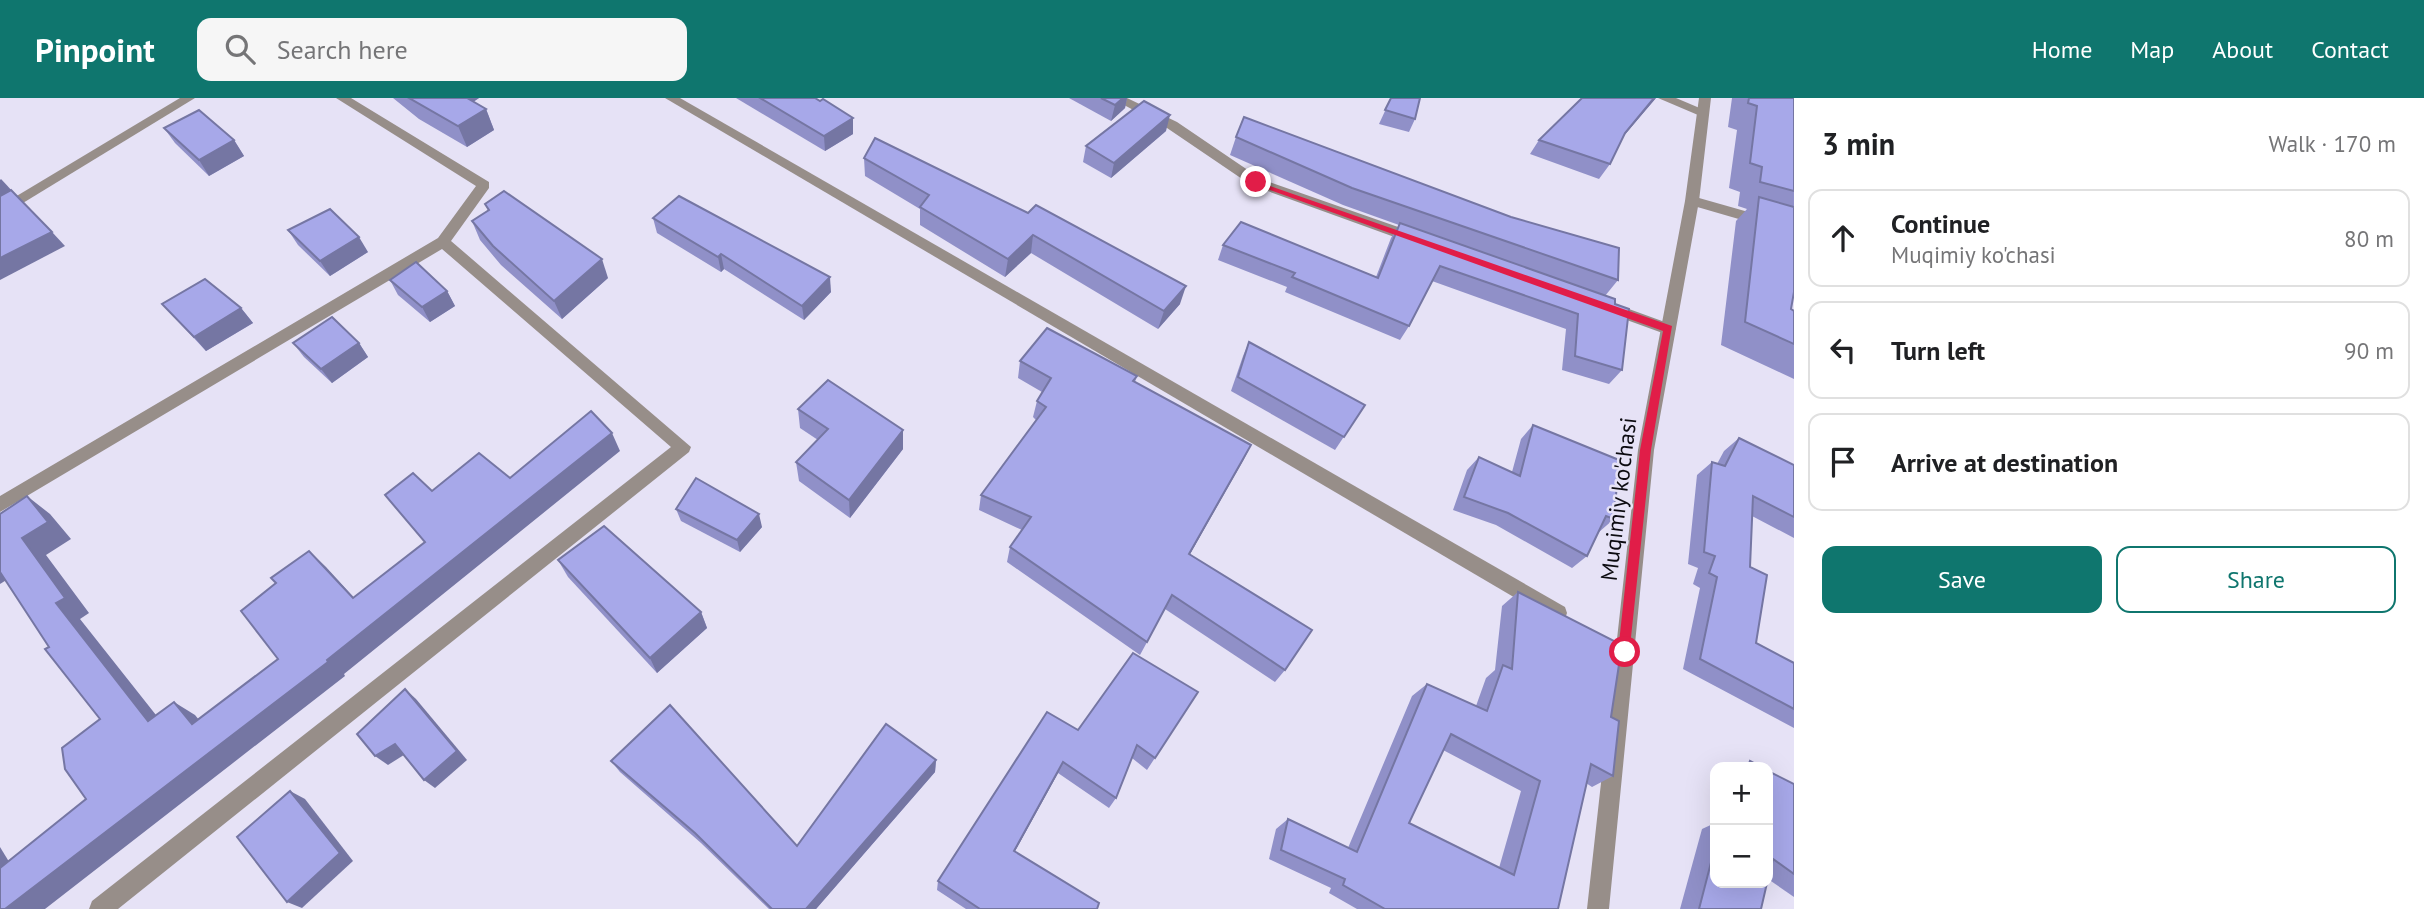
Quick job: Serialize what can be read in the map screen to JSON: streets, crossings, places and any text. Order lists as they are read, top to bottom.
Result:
{
  "streets": {
    "street": ["Muqimiy ko'chasi"]
  },
  "page": {
    "header": "Pinpoint",
    "search": "Search here",
    "nav": [
      "Home",
      "Map",
      "About",
      "Contact"
    ],
    "heading": ["3 min", "Walk · 170 m"],
    "list": [
      ["Continue", "Muqimiy ko'chasi", "80 m"],
      ["Turn left", "90 m"],
      "Arrive at destination"
    ],
    "buttons": ["Save", "Share"],
    "map_buttons": ["+", "−"]
  }
}
